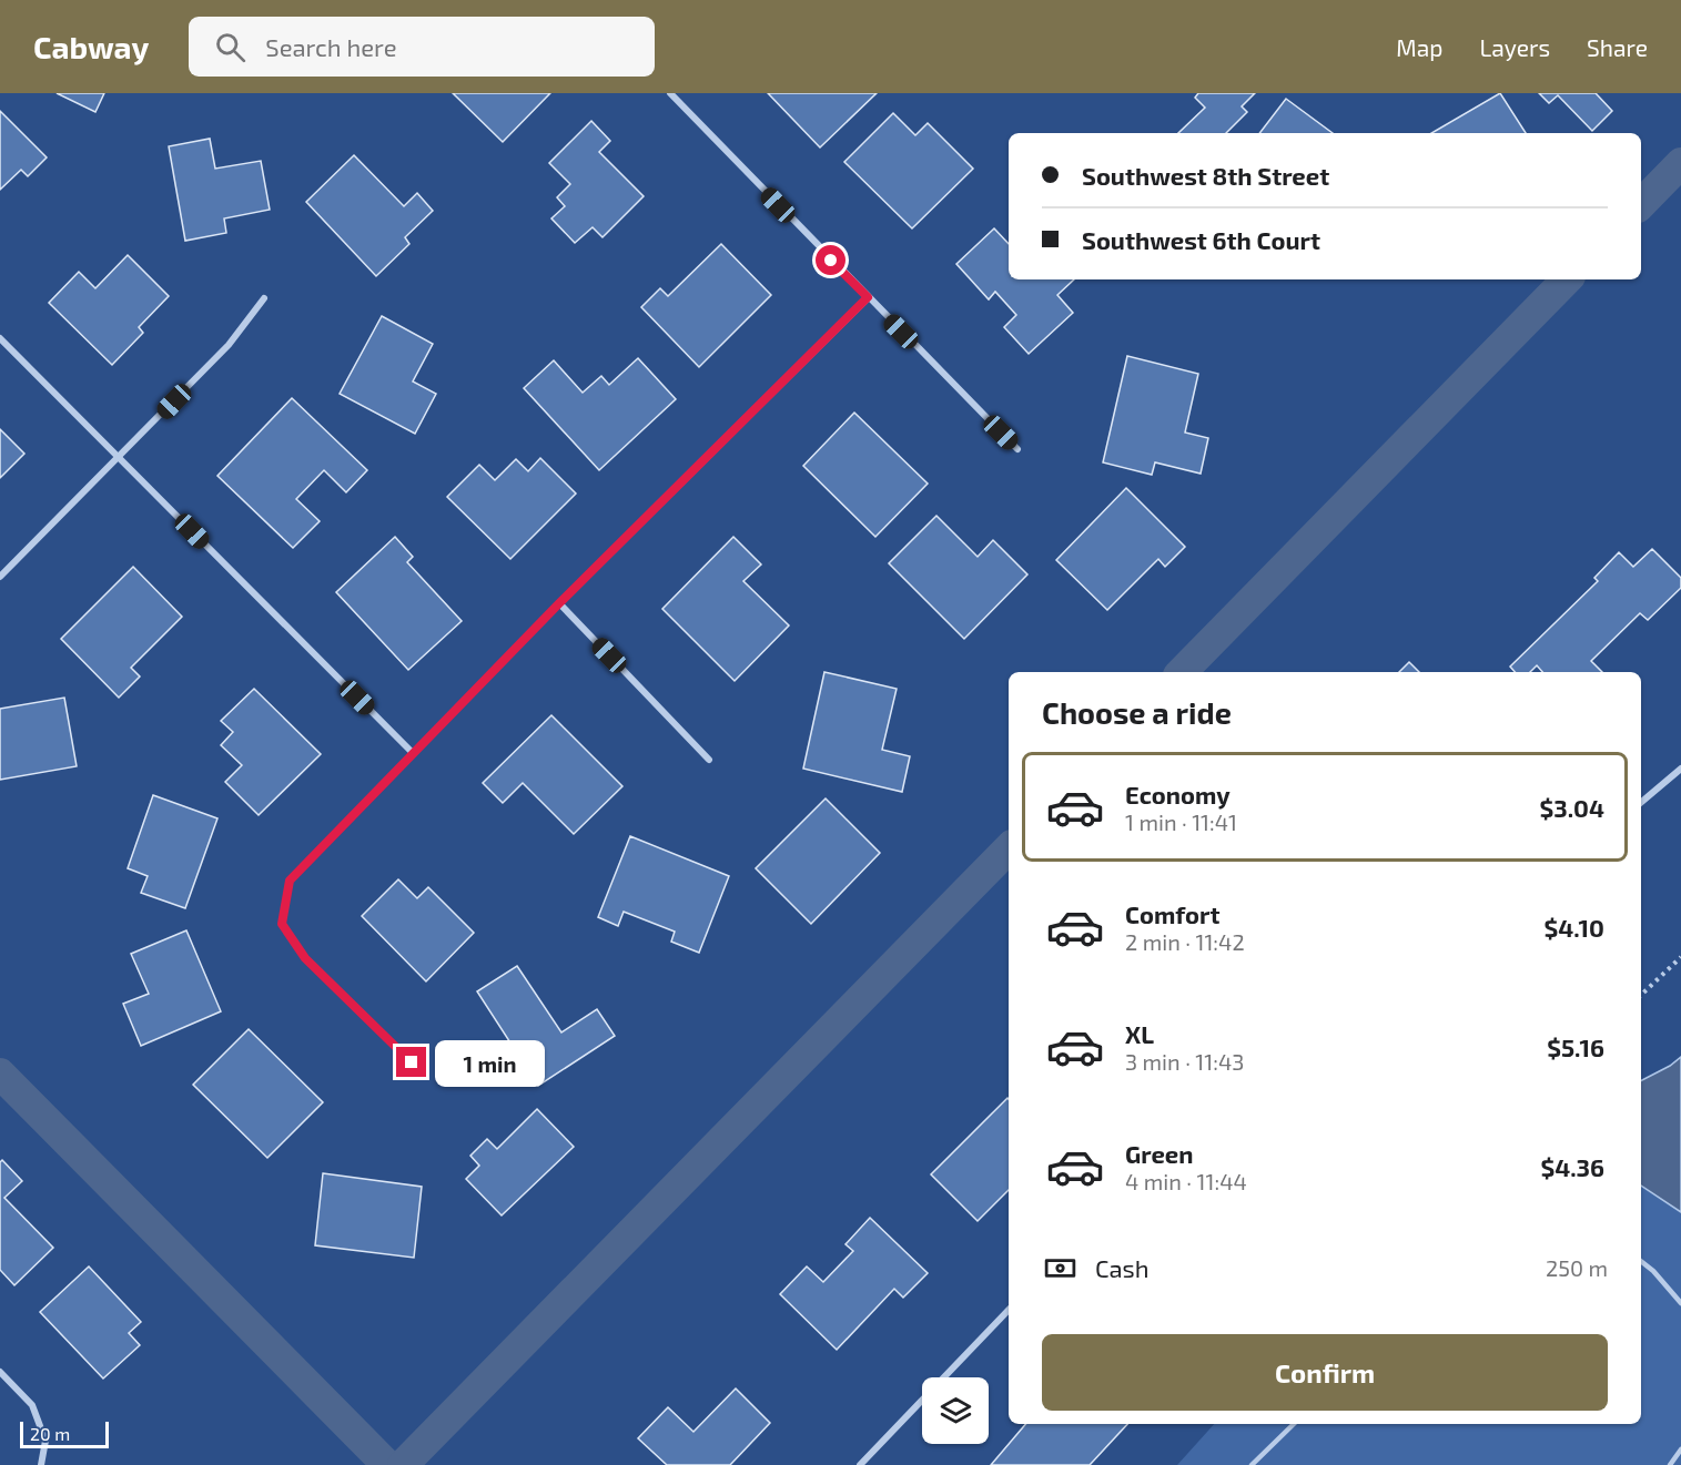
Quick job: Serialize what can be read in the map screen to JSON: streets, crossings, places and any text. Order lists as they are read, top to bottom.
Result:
{
  "scale_bar": "20 m",
  "page": {
    "header": "Cabway",
    "search": "Search here",
    "nav": ["Map", "Layers", "Share"],
    "banner": ["Southwest 8th Street", "Southwest 6th Court"],
    "heading": "Choose a ride",
    "list": [
      {
        "name": "Economy",
        "note": "1 min · 11:41",
        "value": "$3.04"
      },
      {
        "name": "Comfort",
        "note": "2 min · 11:42",
        "value": "$4.10"
      },
      {
        "name": "XL",
        "note": "3 min · 11:43",
        "value": "$5.16"
      },
      {
        "name": "Green",
        "note": "4 min · 11:44",
        "value": "$4.36"
      }
    ],
    "bubble": "1 min",
    "pay": ["Cash", "250 m"],
    "buttons": "Confirm",
    "scale": "20 m"
  }
}
